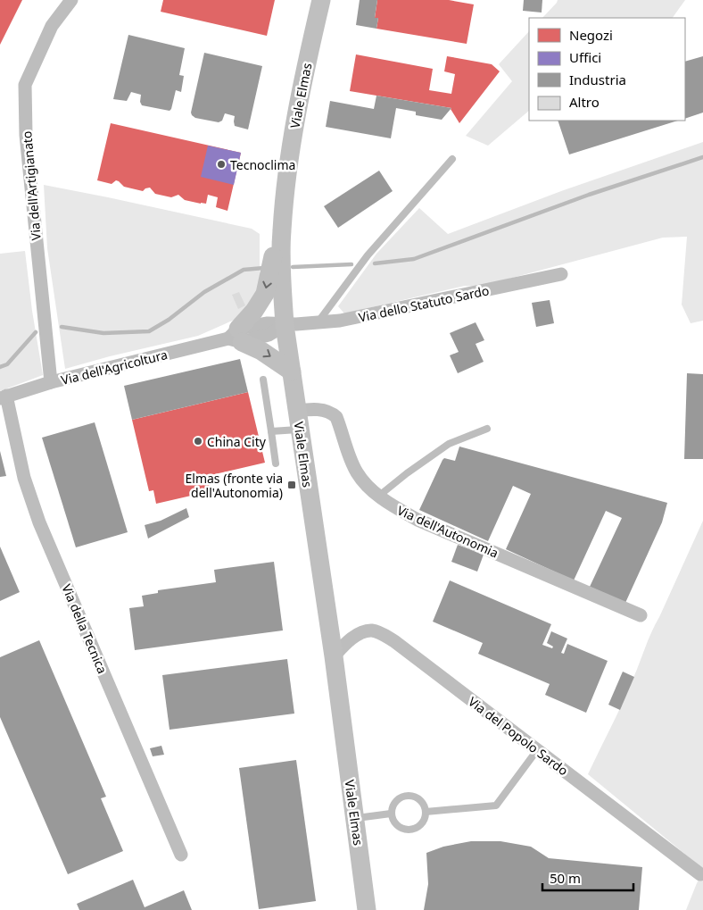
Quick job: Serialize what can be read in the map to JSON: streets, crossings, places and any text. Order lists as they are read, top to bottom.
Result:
{
  "streets": {
    "main road": ["Viale Elmas"],
    "street": [
      "Via dell'Artigianato",
      "Via dello Statuto Sardo",
      "Via dell'Agricoltura",
      "Via dell'Autonomia",
      "Via della Tecnica",
      "Via del Popolo Sardo"
    ]
  },
  "crossings": [
    ["Viale Elmas", "Via dello Statuto Sardo"],
    ["Viale Elmas", "Via dell'Agricoltura"],
    ["Viale Elmas", "Via dell'Autonomia"],
    ["Viale Elmas", "Via del Popolo Sardo"],
    ["Via dell'Artigianato", "Via dell'Agricoltura"],
    ["Via dello Statuto Sardo", "Via dell'Agricoltura"],
    ["Via dell'Agricoltura", "Via della Tecnica"]
  ],
  "places": {
    "other": ["Tecnoclima", "China City"],
    "transit": ["Elmas (fronte via dell'Autonomia)"]
  },
  "legend": [
    "Negozi",
    "Uffici",
    "Industria",
    "Altro"
  ],
  "scale_bar": "50 m"
}
